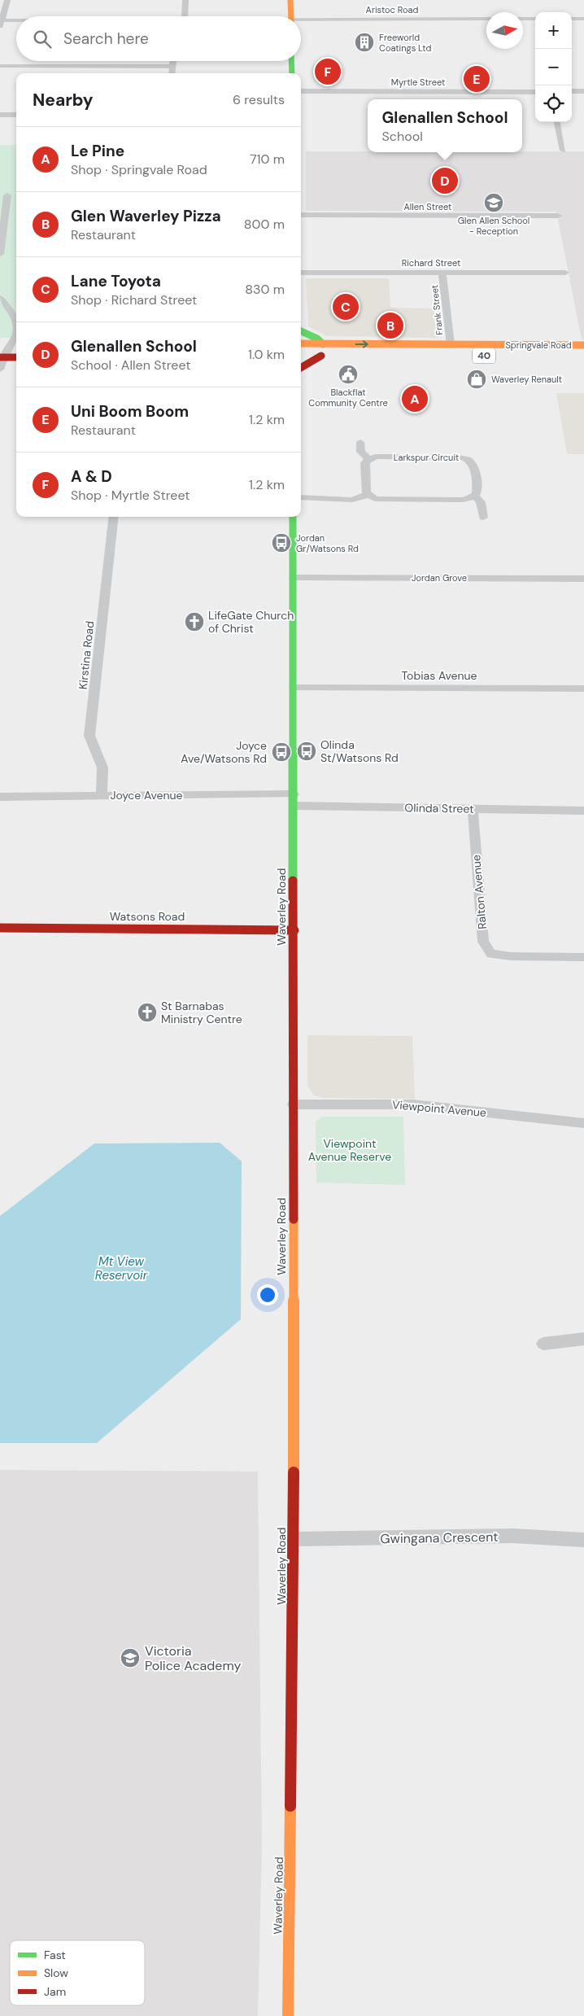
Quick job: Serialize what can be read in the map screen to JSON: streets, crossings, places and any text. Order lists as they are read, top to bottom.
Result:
{
  "streets": {
    "main road": [
      "Springvale Road",
      "40",
      "Waverley Road",
      "Watsons Road"
    ],
    "street": [
      "Aristoc Road",
      "Myrtle Street",
      "Allen Street",
      "Richard Street",
      "Frank Street",
      "Larkspur Circuit",
      "Jordan Grove",
      "Kirstina Road",
      "Tobias Avenue",
      "Joyce Avenue",
      "Olinda Street",
      "Ralton Avenue",
      "Viewpoint Avenue",
      "Gwingana Crescent"
    ]
  },
  "crossings": [
    ["Richard Street", "Frank Street"],
    ["Frank Street", "Springvale Road"],
    ["Jordan Grove", "Waverley Road"],
    ["Kirstina Road", "Joyce Avenue"],
    ["Tobias Avenue", "Waverley Road"],
    ["Joyce Avenue", "Waverley Road"],
    ["Olinda Street", "Ralton Avenue"],
    ["Olinda Street", "Waverley Road"],
    ["Waverley Road", "Watsons Road"],
    ["Waverley Road", "Viewpoint Avenue"],
    ["Waverley Road", "Gwingana Crescent"]
  ],
  "one_way": ["Springvale Road"],
  "water": ["Mt View Reservoir"],
  "parks": ["Viewpoint Avenue Reserve"],
  "places": {
    "building": ["Freeworld Coatings Ltd"],
    "school or university": ["Glen Allen School - Reception", "Victoria Police Academy"],
    "public building": ["Blackflat Community Centre"],
    "shop": ["Waverley Renault"],
    "bus stop": ["Jordan Gr/Watsons Rd", "Olinda St/Watsons Rd", "Joyce Ave/Watsons Rd"],
    "church": ["LifeGate Church of Christ", "St Barnabas Ministry Centre"]
  },
  "legend": ["Fast", "Slow", "Jam"],
  "north": "right",
  "page": {
    "map_buttons": ["+", "−"],
    "search": "Search here",
    "pins": [
      "F",
      "E",
      "D",
      "C",
      "B",
      "A"
    ],
    "heading": ["Nearby", "6 results"],
    "popup": ["Glenallen School", "School"],
    "list": [
      {
        "mark": "A",
        "name": "Le Pine",
        "note": "Shop · Springvale Road",
        "value": "710 m"
      },
      {
        "mark": "B",
        "name": "Glen Waverley Pizza",
        "note": "Restaurant",
        "value": "800 m"
      },
      {
        "mark": "C",
        "name": "Lane Toyota",
        "note": "Shop · Richard Street",
        "value": "830 m"
      },
      {
        "mark": "D",
        "name": "Glenallen School",
        "note": "School · Allen Street",
        "value": "1.0 km"
      },
      {
        "mark": "E",
        "name": "Uni Boom Boom",
        "note": "Restaurant",
        "value": "1.2 km"
      },
      {
        "mark": "F",
        "name": "A & D",
        "note": "Shop · Myrtle Street",
        "value": "1.2 km"
      }
    ]
  }
}
